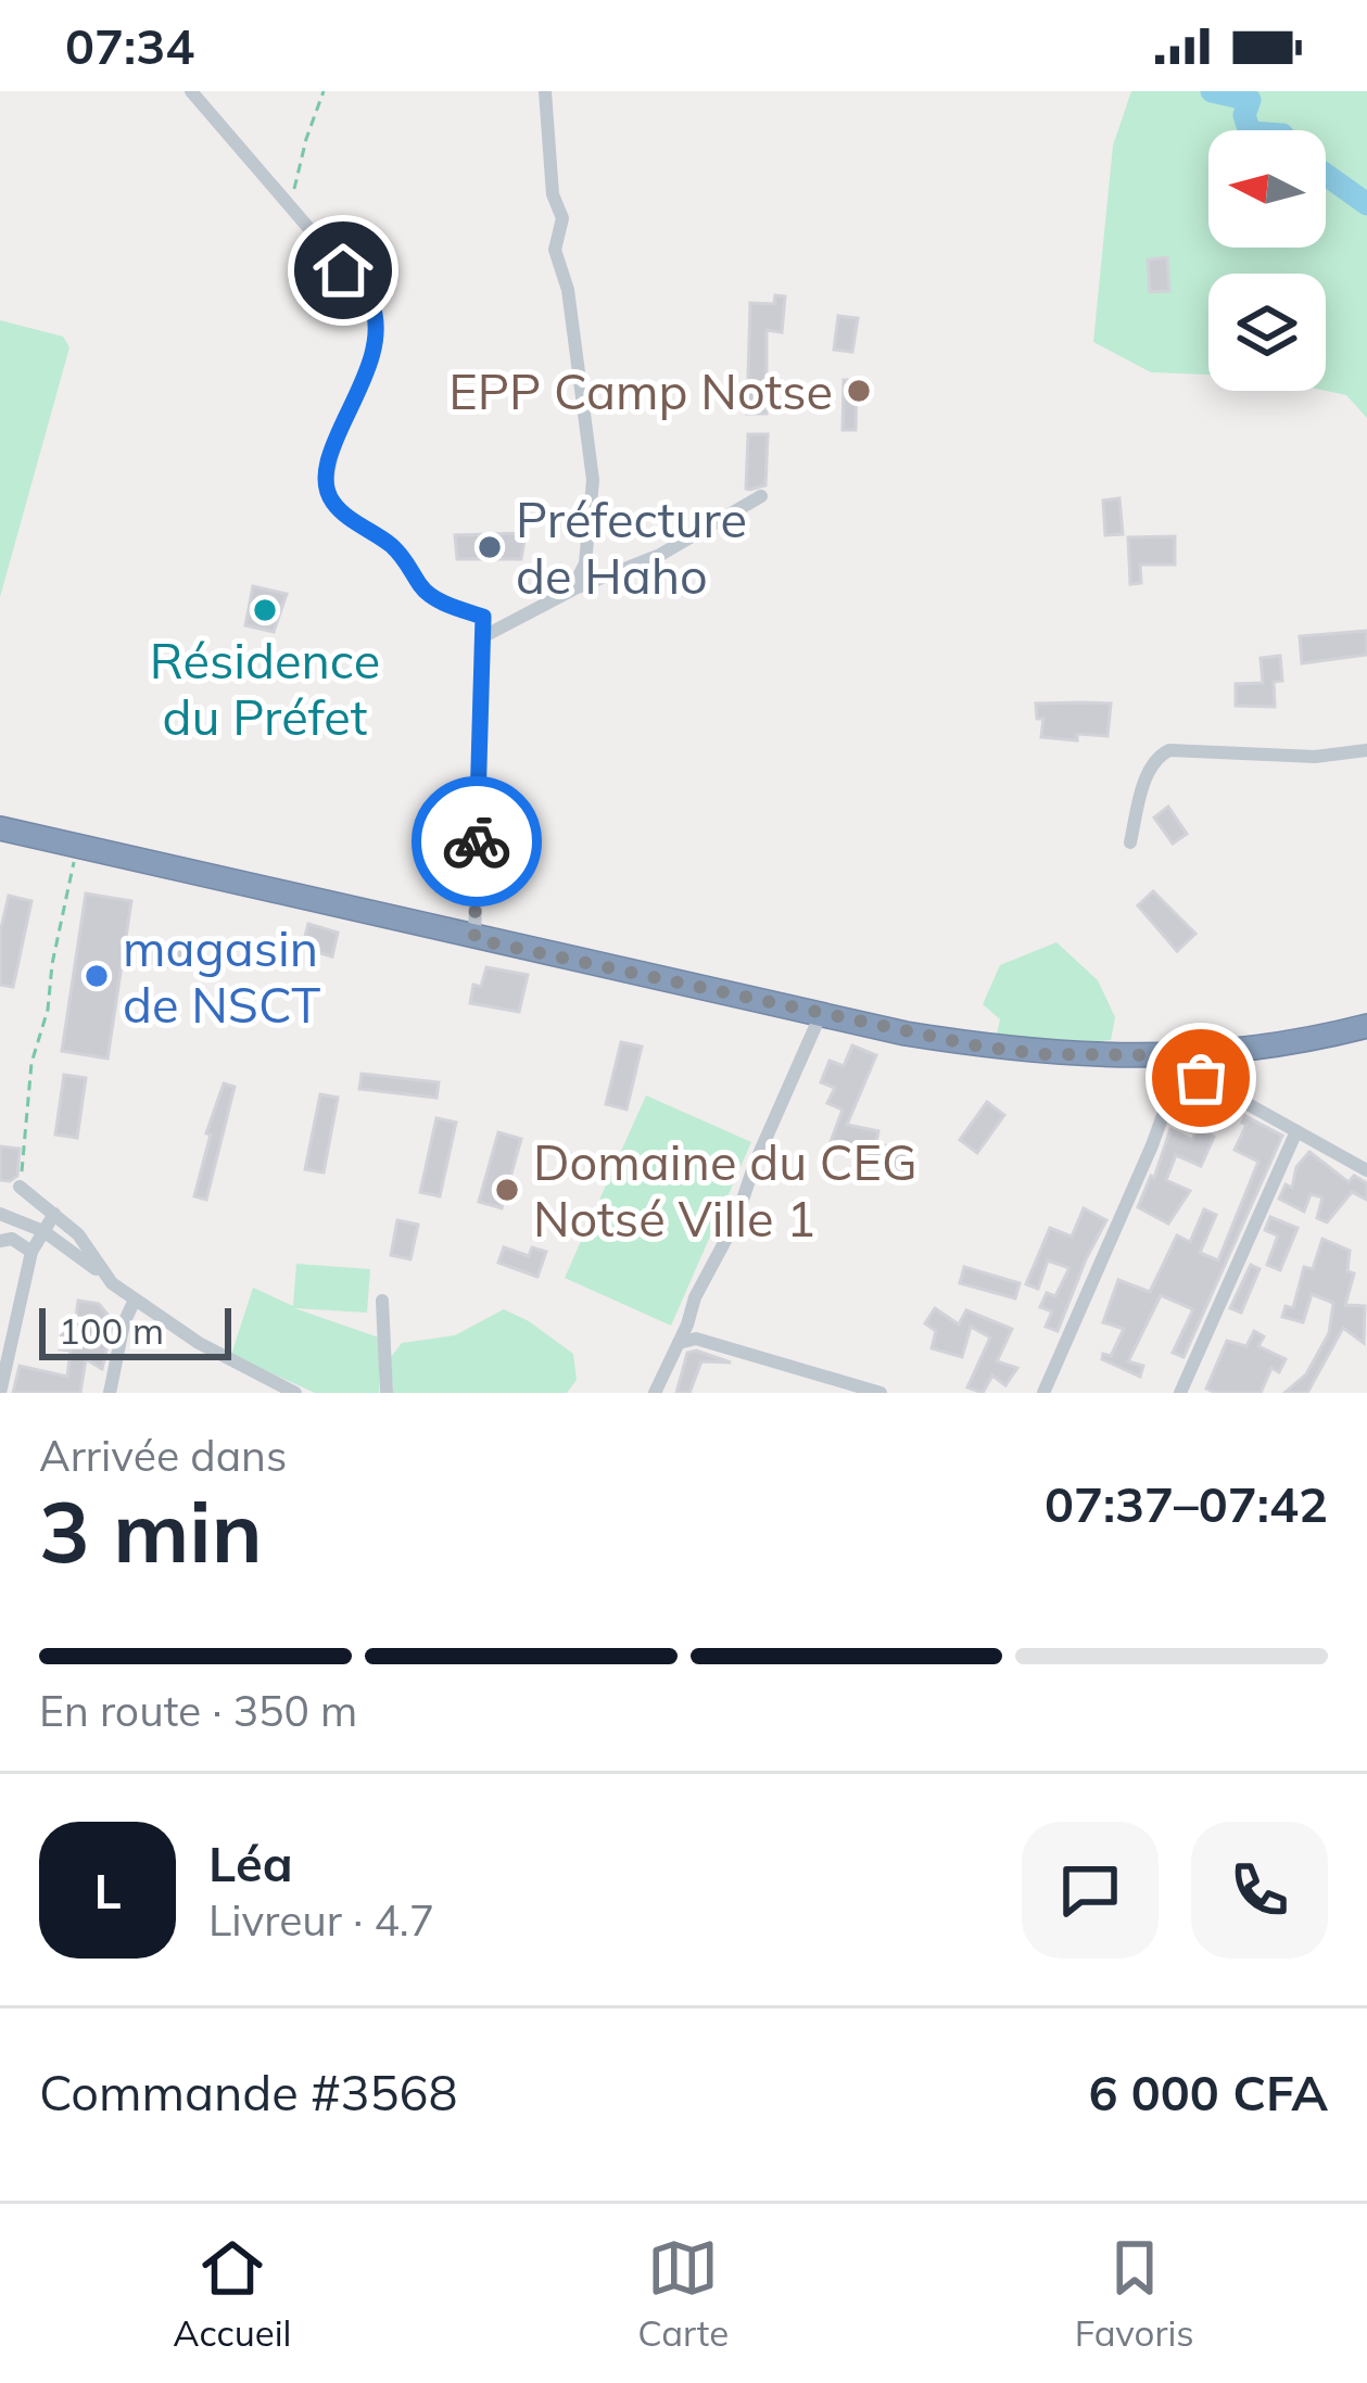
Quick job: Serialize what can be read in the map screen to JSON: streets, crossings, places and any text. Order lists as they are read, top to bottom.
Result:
{
  "places": [
    "EPP Camp Notse",
    "Préfecture de Haho",
    "Résidence du Préfet",
    "magasin de NSCT",
    "Domaine du CEG Notsé Ville 1"
  ],
  "scale_bar": "100 m",
  "north": "left",
  "page": {
    "status": "07:34",
    "scale": "100 m",
    "heading": ["3 min", "Arrivée dans", "07:37–07:42"],
    "panel": [
      "Léa",
      "Livreur · 4.7",
      "Commande #3568",
      "6 000 CFA"
    ],
    "bar": "En route · 350 m",
    "round": "L",
    "tabs": ["Accueil", "Carte", "Favoris"]
  }
}
